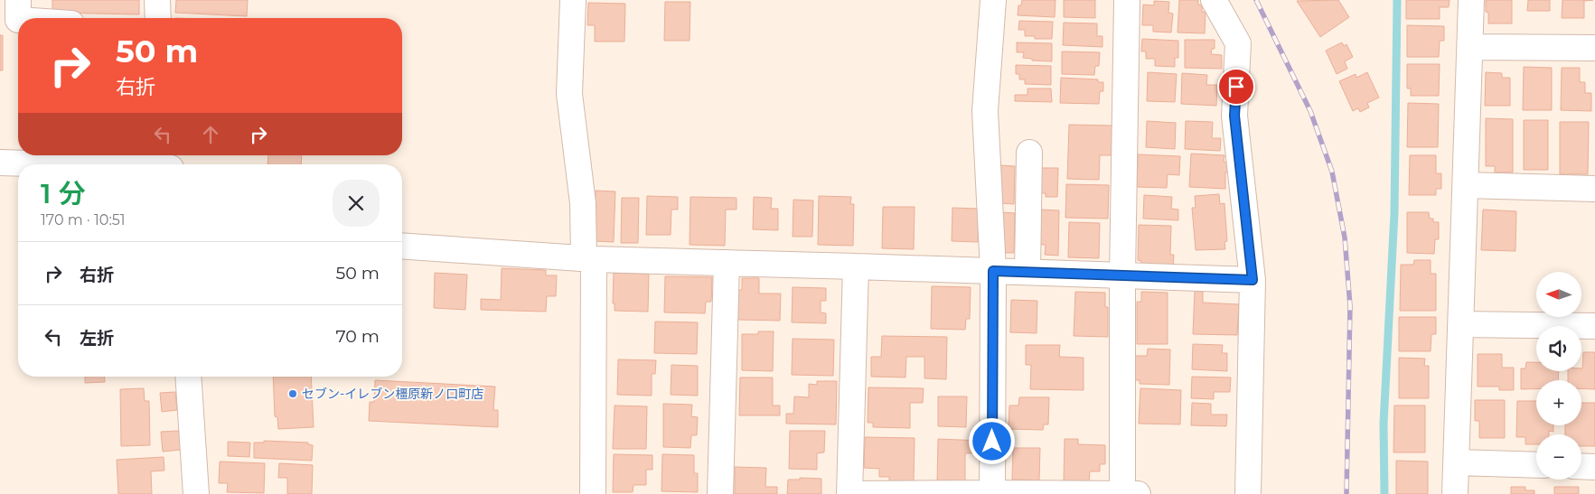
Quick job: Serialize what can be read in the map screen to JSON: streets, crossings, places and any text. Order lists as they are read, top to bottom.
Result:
{
  "places": ["セブン-イレブン橿原新ノ口町店"],
  "north": "left",
  "page": {
    "turn": ["50 m", "右折"],
    "heading": ["1 分", "170 m · 10:51"],
    "list": [
      {
        "name": "右折",
        "value": "50 m"
      },
      {
        "name": "左折",
        "value": "70 m"
      }
    ],
    "map_buttons": ["+", "−"]
  }
}
